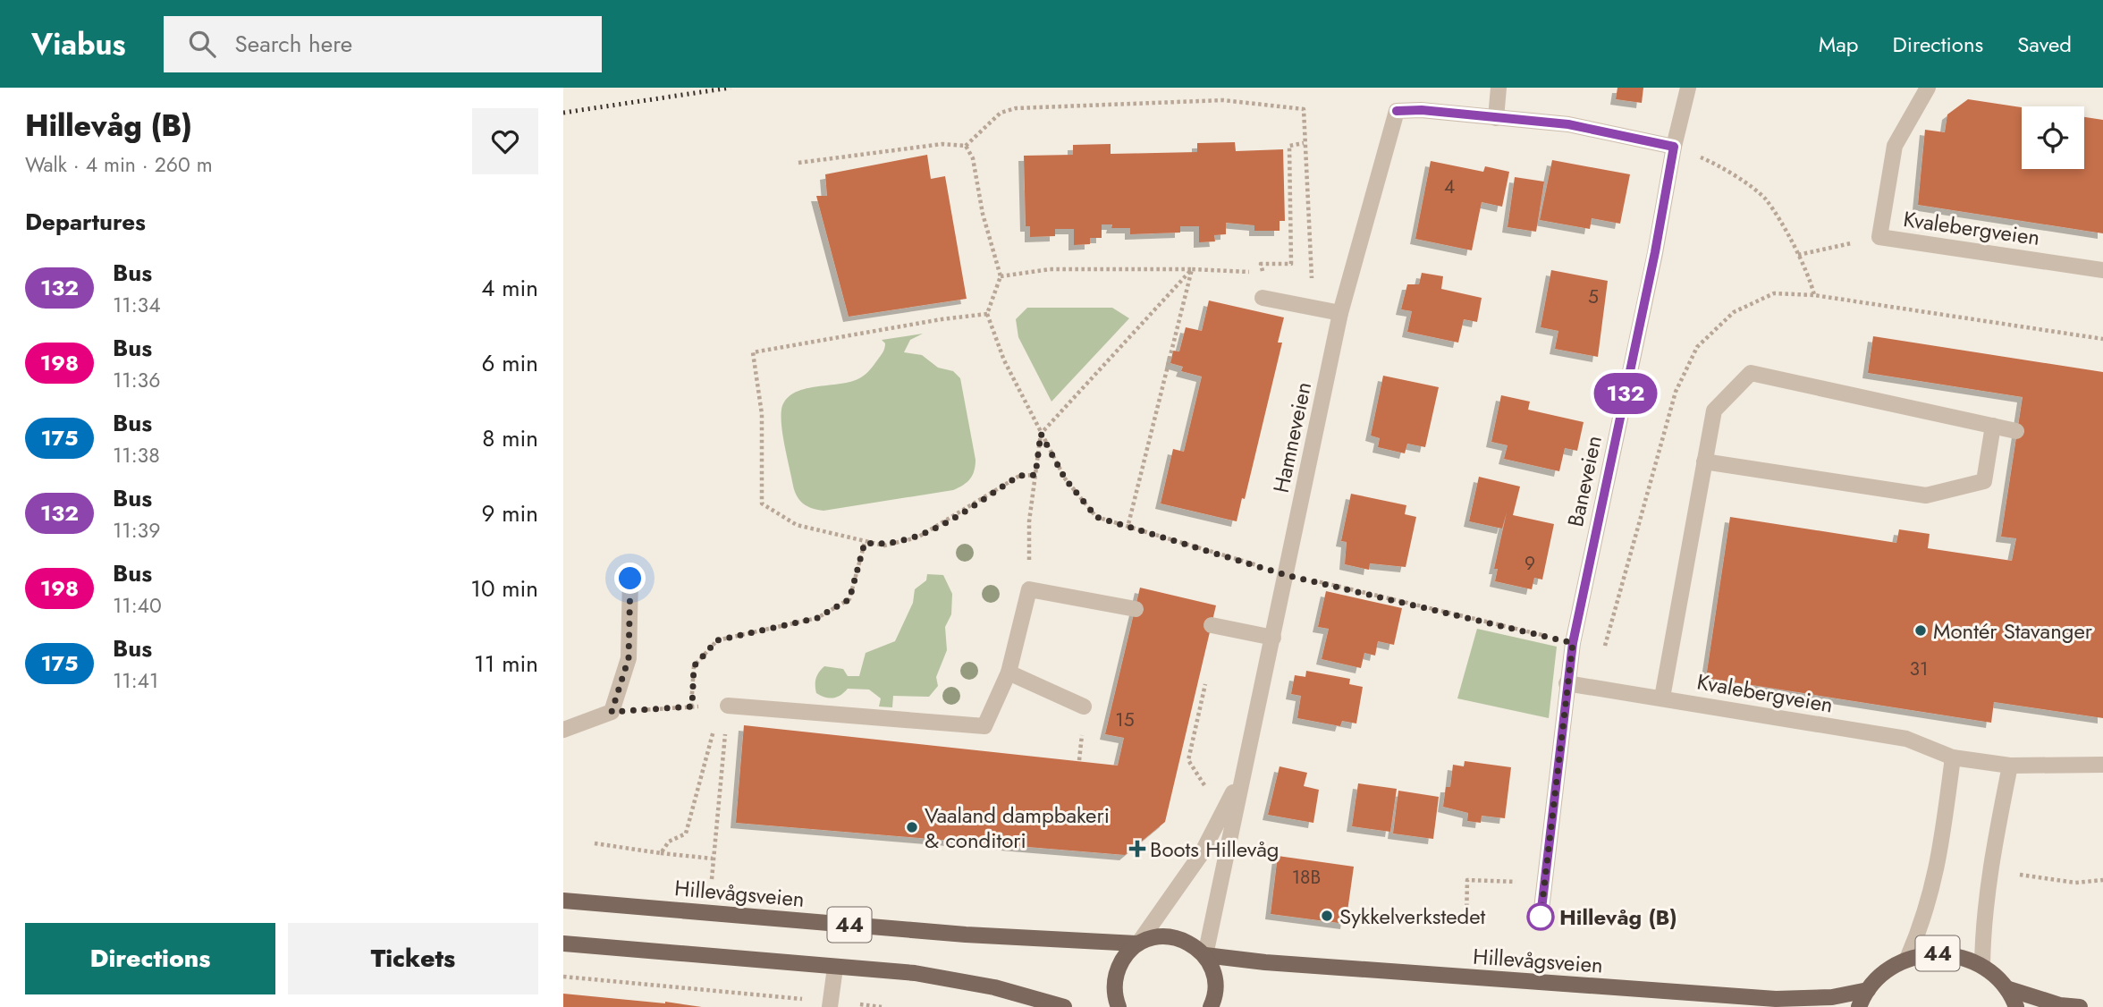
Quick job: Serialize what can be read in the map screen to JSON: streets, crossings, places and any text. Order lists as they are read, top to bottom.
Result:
{
  "streets": {
    "main road": ["Hillevågsveien", "44"],
    "street": ["Kvalebergveien", "Hamneveien", "Baneveien"]
  },
  "crossings": [
    ["Kvalebergveien", "Baneveien"],
    ["Hamneveien", "Hillevågsveien"],
    ["Hamneveien", "44"],
    ["Hillevågsveien", "44"]
  ],
  "places": {
    "other": [
      "Montér Stavanger",
      "Vaaland dampbakeri & conditori",
      "Sykkelverkstedet",
      "Hillevåg (B)"
    ],
    "health": ["Boots Hillevåg"]
  },
  "lines": ["bus line 132"],
  "house_numbers": [
    "4",
    "5",
    "9",
    "31",
    "15",
    "18B"
  ],
  "page": {
    "header": "Viabus",
    "search": "Search here",
    "nav": ["Map", "Directions", "Saved"],
    "heading": [
      ["Hillevåg (B)", "Walk · 4 min · 260 m"],
      "Departures"
    ],
    "on_map": "132",
    "list": [
      {
        "mark": "132",
        "name": "Bus",
        "note": "11:34",
        "value": "4 min"
      },
      {
        "mark": "198",
        "name": "Bus",
        "note": "11:36",
        "value": "6 min"
      },
      {
        "mark": "175",
        "name": "Bus",
        "note": "11:38",
        "value": "8 min"
      },
      {
        "mark": "132",
        "name": "Bus",
        "note": "11:39",
        "value": "9 min"
      },
      {
        "mark": "198",
        "name": "Bus",
        "note": "11:40",
        "value": "10 min"
      },
      {
        "mark": "175",
        "name": "Bus",
        "note": "11:41",
        "value": "11 min"
      }
    ],
    "buttons": ["Directions", "Tickets"]
  }
}
